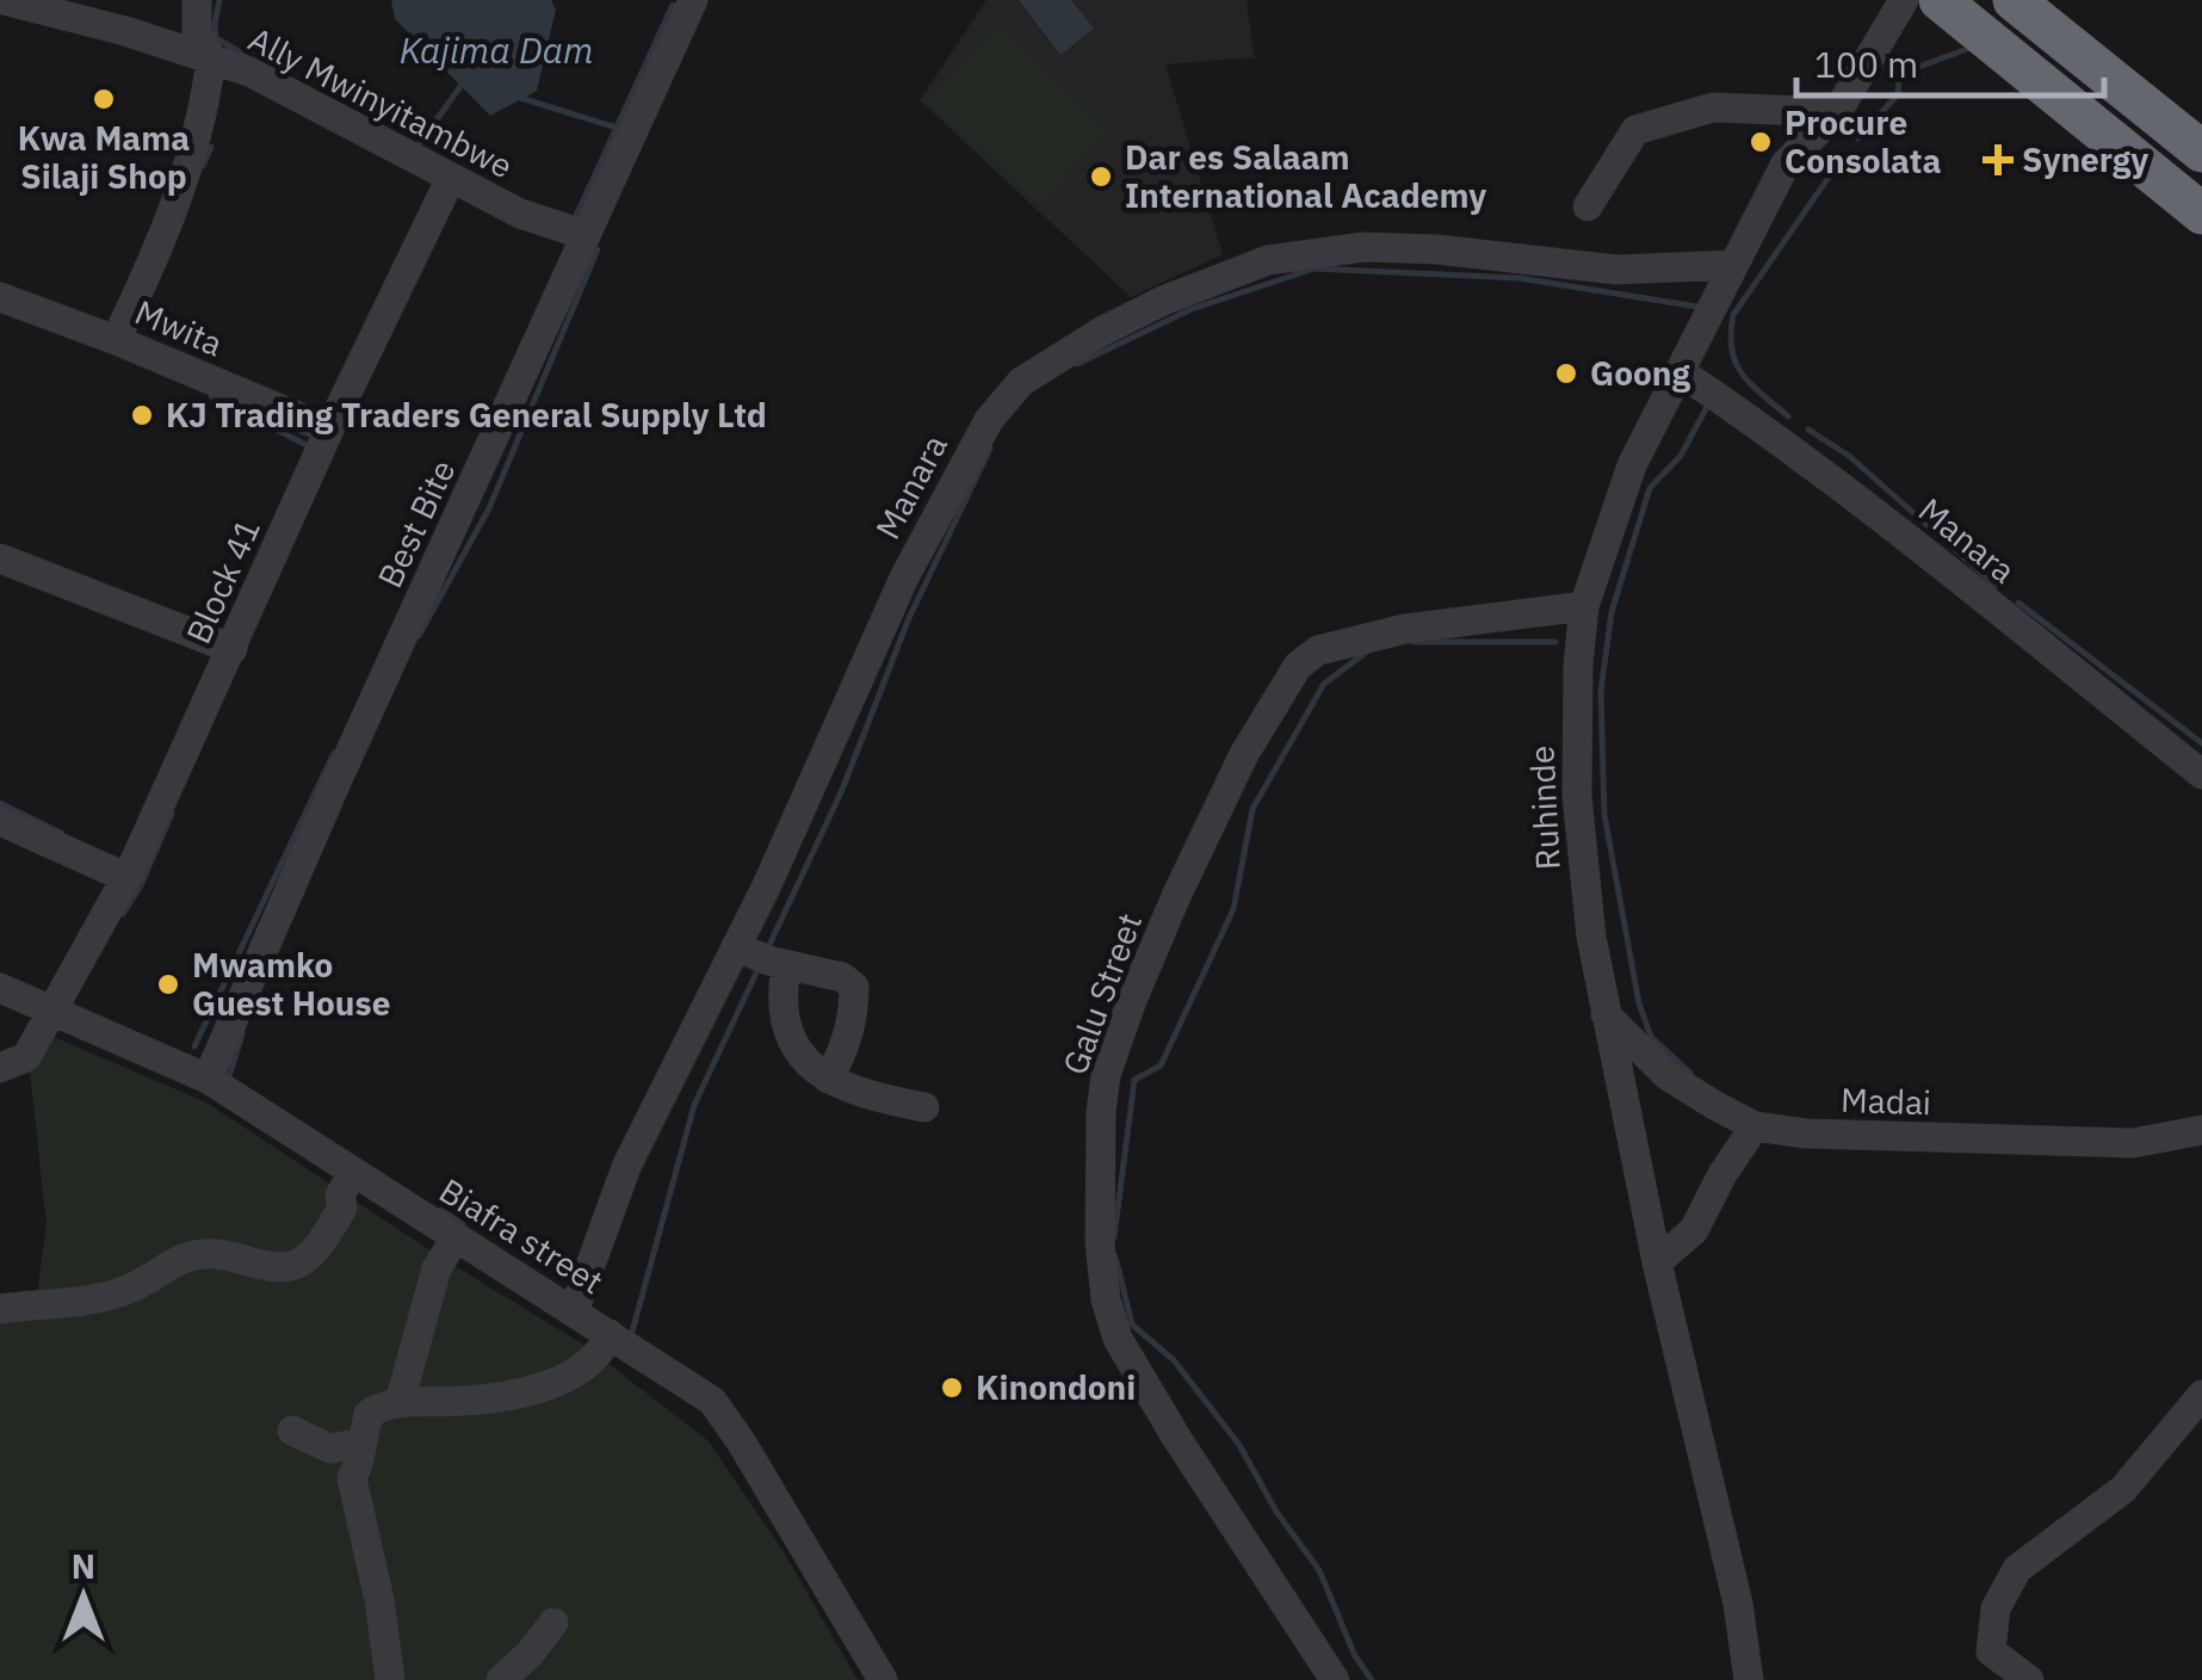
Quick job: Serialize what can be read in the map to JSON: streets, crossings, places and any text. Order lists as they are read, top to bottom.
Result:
{
  "streets": {
    "street": [
      "Ally Mwinyitambwe",
      "Mwita",
      "Manara",
      "Best Bite",
      "Block 41",
      "Ruhinde",
      "Galu Street",
      "Madai",
      "Biafra street"
    ]
  },
  "crossings": [
    ["Ally Mwinyitambwe", "Best Bite"],
    ["Ally Mwinyitambwe", "Block 41"],
    ["Mwita", "Block 41"],
    ["Manara", "Ruhinde"],
    ["Manara", "Biafra street"],
    ["Best Bite", "Biafra street"],
    ["Block 41", "Biafra street"],
    ["Ruhinde", "Galu Street"],
    ["Ruhinde", "Madai"]
  ],
  "water": ["Kajima Dam"],
  "places": {
    "other": [
      "Kwa Mama Silaji Shop",
      "Procure Consolata",
      "Dar es Salaam International Academy",
      "Goong",
      "KJ Trading Traders General Supply Ltd",
      "Mwamko Guest House",
      "Kinondoni"
    ],
    "health": ["Synergy"]
  },
  "scale_bar": "100 m",
  "north": "top"
}
